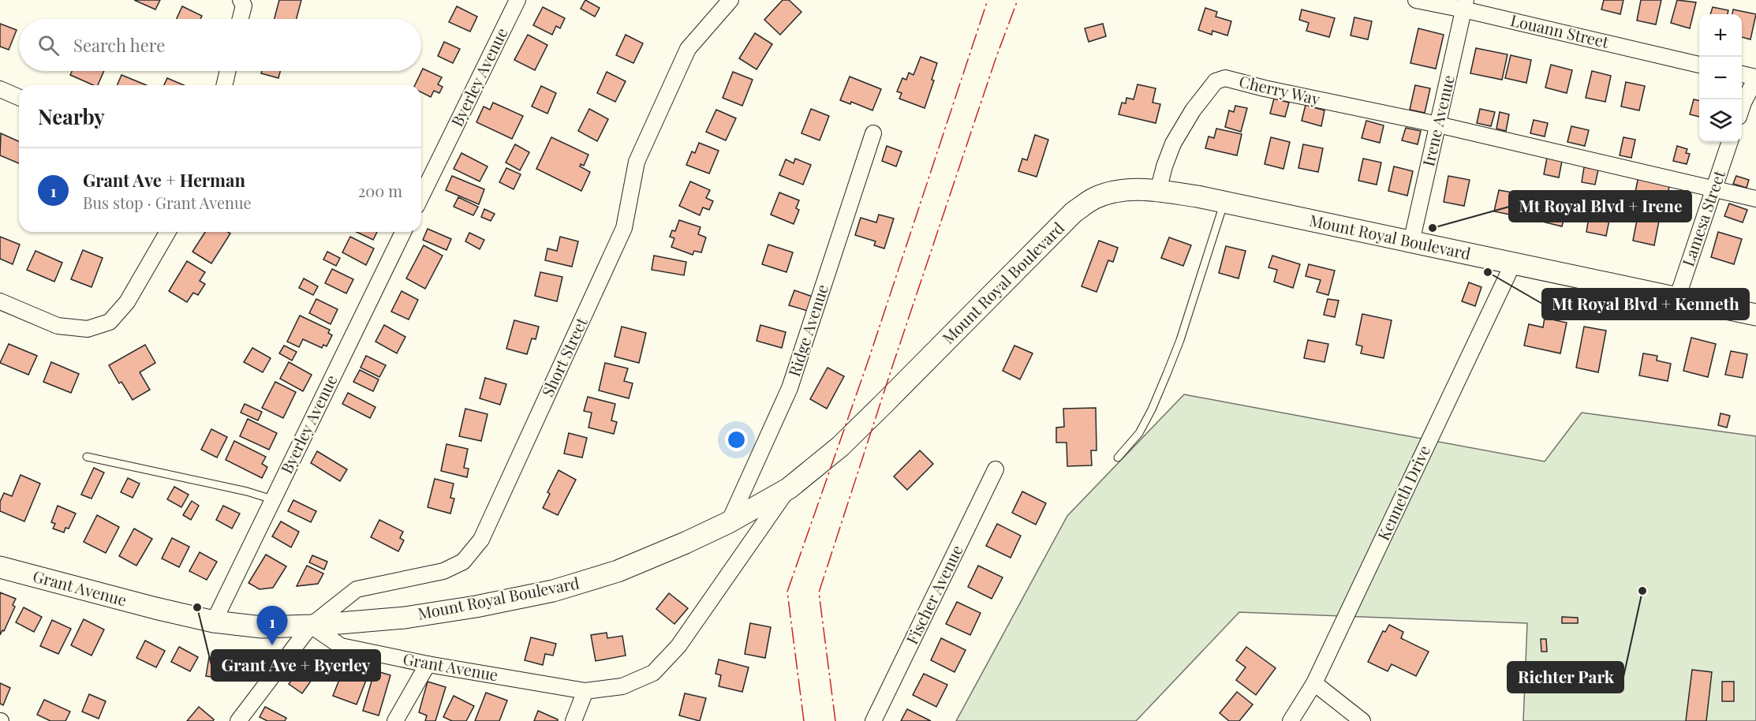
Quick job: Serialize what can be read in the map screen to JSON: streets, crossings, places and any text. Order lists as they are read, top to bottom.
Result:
{
  "streets": {
    "main road": ["Mount Royal Boulevard", "Grant Avenue"],
    "street": [
      "Louann Street",
      "Byerley Avenue",
      "Cherry Way",
      "Irene Avenue",
      "Lamesa Street",
      "Ridge Avenue",
      "Short Street",
      "Kenneth Drive",
      "Fischer Avenue"
    ]
  },
  "crossings": [
    ["Louann Street", "Irene Avenue"],
    ["Byerley Avenue", "Grant Avenue"],
    ["Cherry Way", "Irene Avenue"],
    ["Cherry Way", "Lamesa Street"],
    ["Cherry Way", "Mount Royal Boulevard"],
    ["Irene Avenue", "Mount Royal Boulevard"],
    ["Lamesa Street", "Mount Royal Boulevard"],
    ["Mount Royal Boulevard", "Ridge Avenue"],
    ["Mount Royal Boulevard", "Short Street"],
    ["Mount Royal Boulevard", "Kenneth Drive"],
    ["Mount Royal Boulevard", "Grant Avenue"],
    ["Short Street", "Grant Avenue"]
  ],
  "places": [
    "Mt Royal Blvd + Irene",
    "Mt Royal Blvd + Kenneth",
    "Richter Park",
    "Grant Ave + Byerley"
  ],
  "page": {
    "map_buttons": ["+", "−"],
    "search": "Search here",
    "heading": "Nearby",
    "list": [
      {
        "mark": "1",
        "name": "Grant Ave + Herman",
        "note": "Bus stop · Grant Avenue",
        "value": "200 m"
      }
    ],
    "pins": "1"
  }
}
